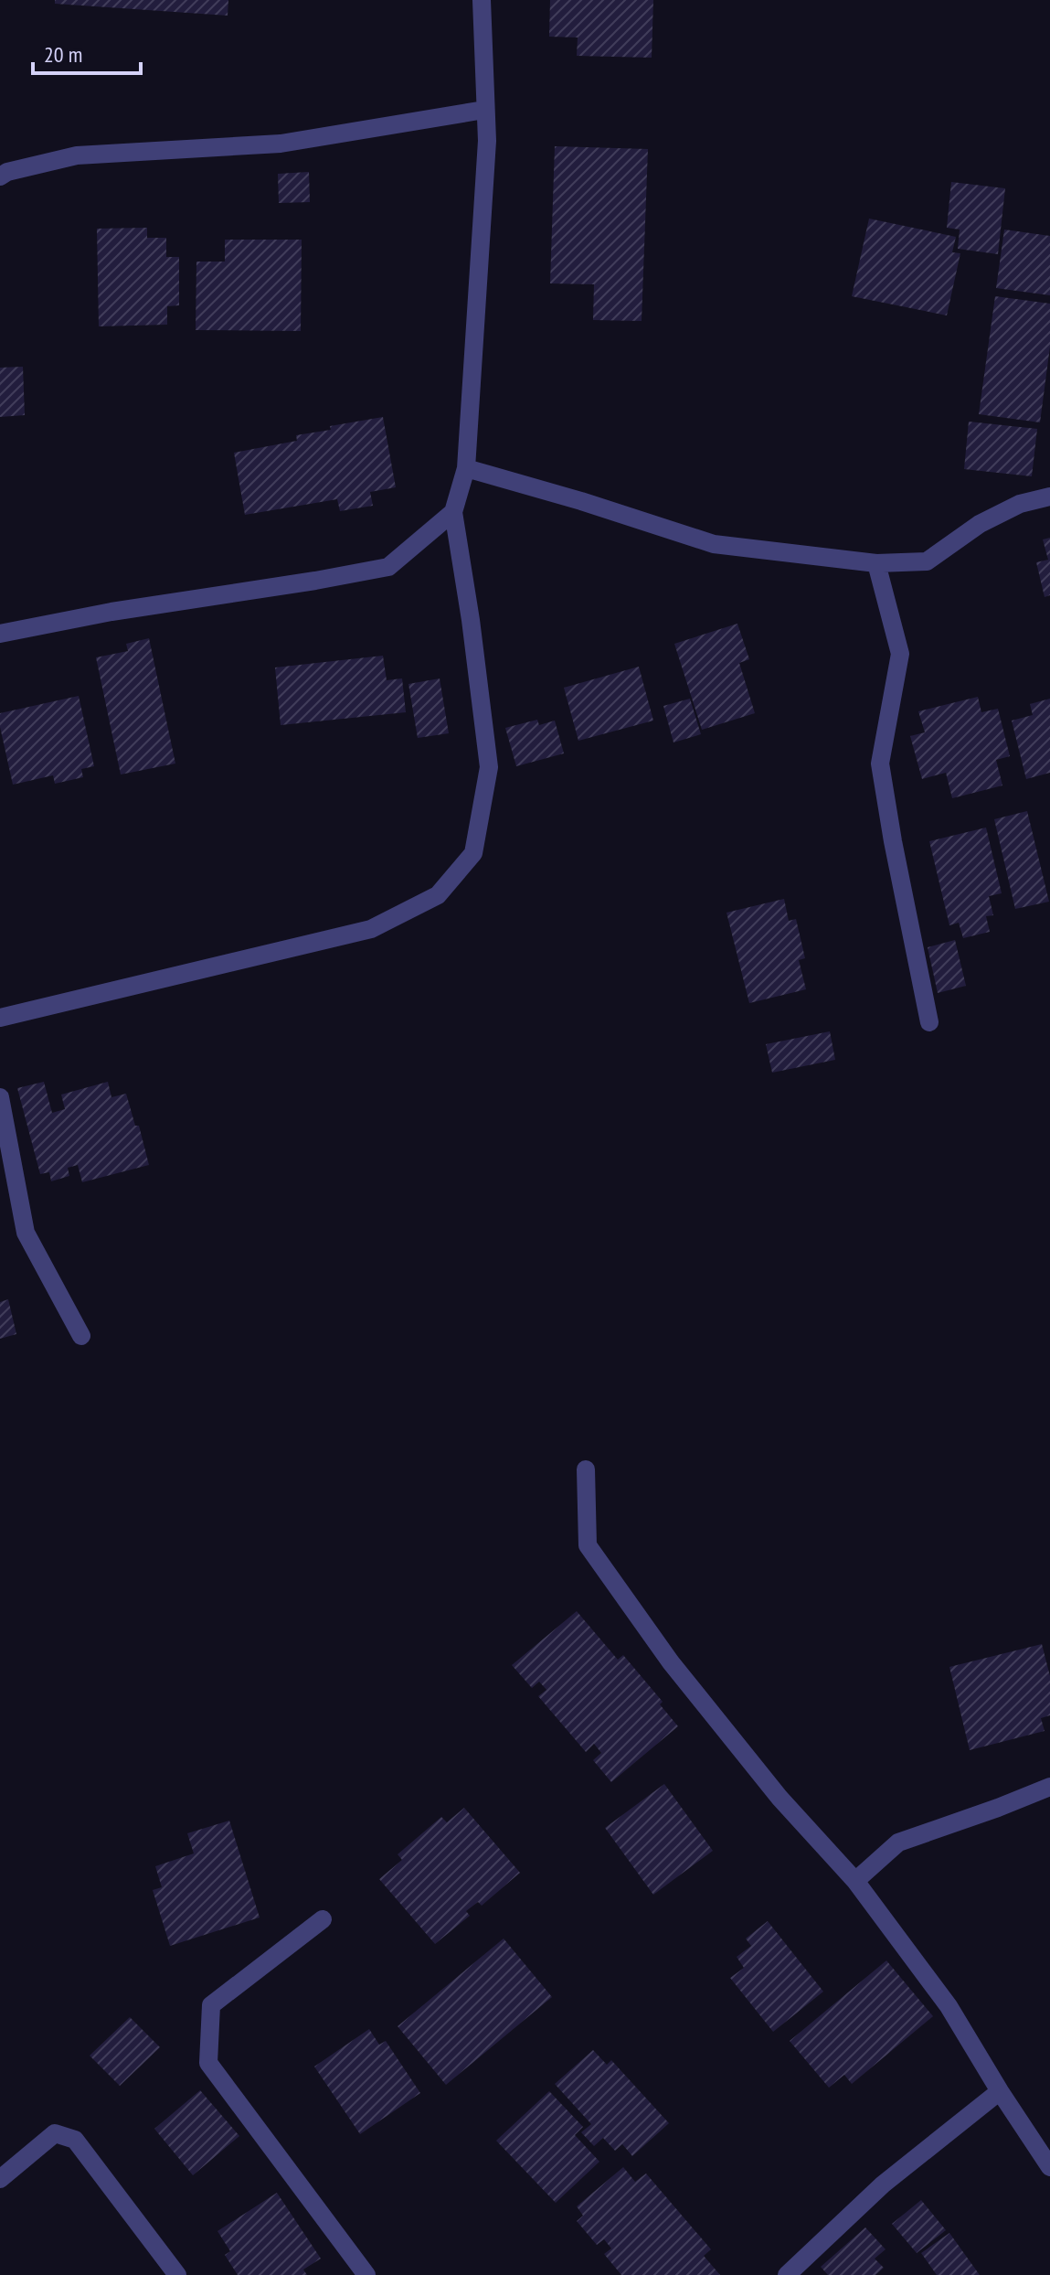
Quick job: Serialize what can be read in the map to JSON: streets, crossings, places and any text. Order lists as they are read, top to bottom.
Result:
{
  "scale_bar": "20 m"
}
